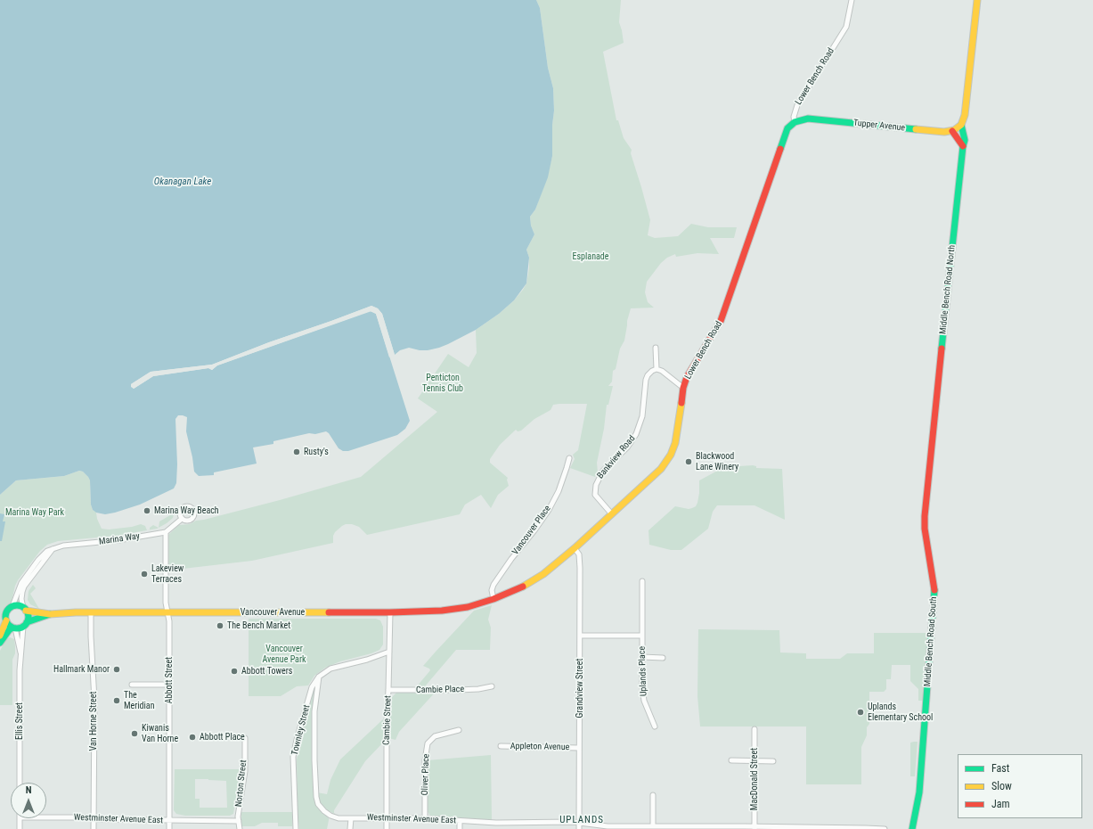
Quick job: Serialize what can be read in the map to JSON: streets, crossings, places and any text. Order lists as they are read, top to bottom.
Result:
{
  "streets": {
    "street": [
      "Lower Bench Road",
      "Tupper Avenue",
      "Middle Bench Road North",
      "Bankview Road",
      "Vancouver Place",
      "Marina Way",
      "Vancouver Avenue",
      "Middle Bench Road South",
      "Uplands Place",
      "Abbott Street",
      "Grandview Street",
      "Cambie Place",
      "Cambie Street",
      "Ellis Street",
      "Van Horne Street",
      "Townley Street",
      "Appleton Avenue",
      "Oliver Place",
      "MacDonald Street",
      "Norton Street",
      "Westminster Avenue East"
    ]
  },
  "crossings": [
    ["Lower Bench Road", "Tupper Avenue"],
    ["Lower Bench Road", "Bankview Road"],
    ["Lower Bench Road", "Vancouver Place"],
    ["Lower Bench Road", "Vancouver Avenue"],
    ["Lower Bench Road", "Grandview Street"],
    ["Middle Bench Road North", "Middle Bench Road South"],
    ["Vancouver Place", "Vancouver Avenue"],
    ["Marina Way", "Vancouver Avenue"],
    ["Marina Way", "Abbott Street"],
    ["Marina Way", "Ellis Street"],
    ["Vancouver Avenue", "Abbott Street"],
    ["Vancouver Avenue", "Cambie Street"],
    ["Vancouver Avenue", "Ellis Street"],
    ["Vancouver Avenue", "Van Horne Street"],
    ["Abbott Street", "Westminster Avenue East"],
    ["Grandview Street", "Appleton Avenue"],
    ["Grandview Street", "Westminster Avenue East"],
    ["Cambie Place", "Cambie Street"],
    ["Cambie Street", "Westminster Avenue East"],
    ["Van Horne Street", "Westminster Avenue East"],
    ["Townley Street", "Westminster Avenue East"],
    ["Oliver Place", "Westminster Avenue East"],
    ["MacDonald Street", "Westminster Avenue East"],
    ["Norton Street", "Westminster Avenue East"]
  ],
  "districts": ["UPLANDS"],
  "water": ["Okanagan Lake"],
  "parks": [
    "Esplanade",
    "Penticton Tennis Club",
    "Marina Way Park",
    "Vancouver Avenue Park"
  ],
  "places": [
    "Rusty's",
    "Blackwood Lane Winery",
    "Marina Way Beach",
    "Lakeview Terraces",
    "The Bench Market",
    "Hallmark Manor",
    "Abbott Towers",
    "The Meridian",
    "Uplands Elementary School",
    "Kiwanis Van Horne",
    "Abbott Place"
  ],
  "legend": ["Fast", "Slow", "Jam"],
  "north": "top"
}
